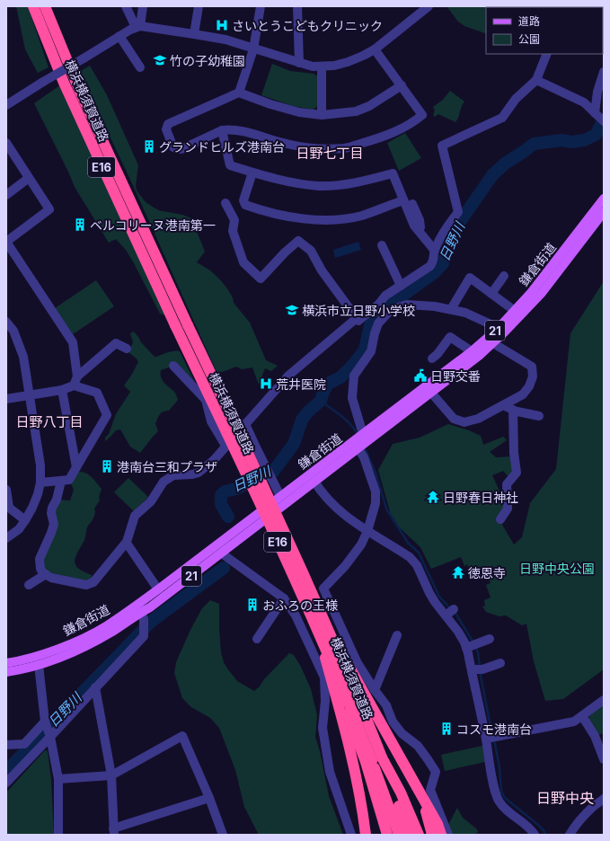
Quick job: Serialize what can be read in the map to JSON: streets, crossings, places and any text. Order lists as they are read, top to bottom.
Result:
{
  "streets": {
    "highway": ["横浜横須賀道路", "E16"],
    "main road": ["鎌倉街道", "21"]
  },
  "districts": ["日野七丁目", "日野八丁目", "日野中央"],
  "water": ["日野川"],
  "parks": ["日野中央公園"],
  "places": {
    "hospital": ["さいとうこどもクリニック", "荒井医院"],
    "school or university": ["竹の子幼稚園", "横浜市立日野小学校"],
    "building": [
      "グランドヒルズ港南台",
      "ベルコリーヌ港南第一",
      "港南台三和プラザ",
      "おふろの王様",
      "コスモ港南台"
    ],
    "public building": ["日野交番"],
    "temple": ["日野春日神社", "徳恩寺"]
  },
  "legend": ["道路", "公園"]
}
